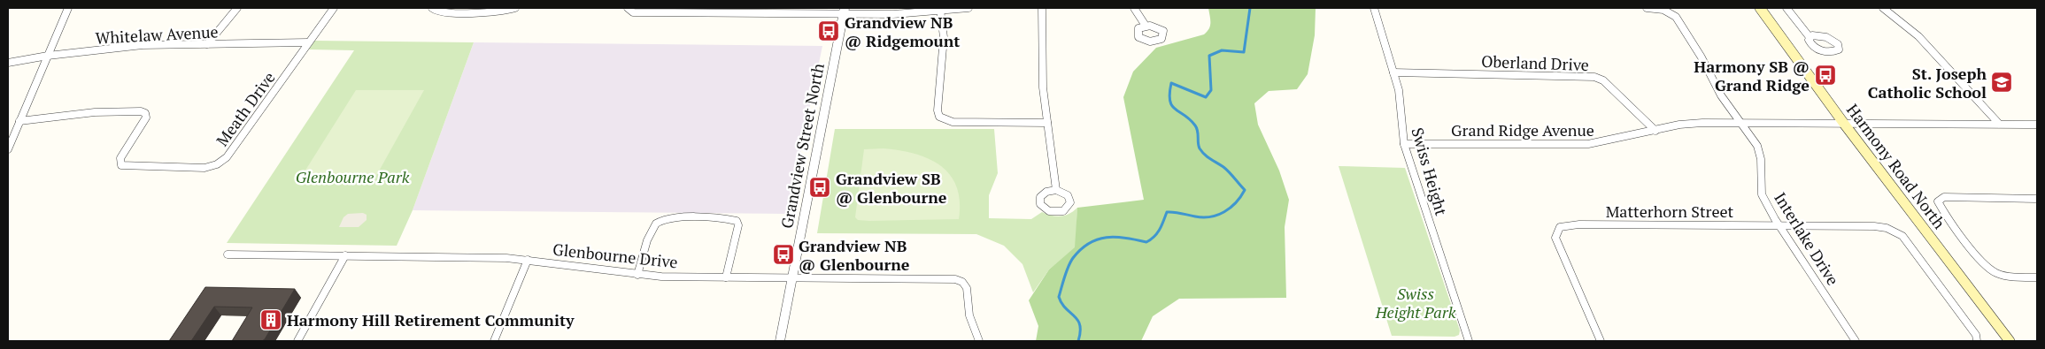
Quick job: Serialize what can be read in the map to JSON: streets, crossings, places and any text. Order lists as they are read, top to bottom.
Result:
{
  "streets": {
    "main road": ["Harmony Road North"],
    "street": [
      "Whitelaw Avenue",
      "Oberland Drive",
      "Meath Drive",
      "Grand Ridge Avenue",
      "Grandview Street North",
      "Swiss Height",
      "Matterhorn Street",
      "Interlake Drive",
      "Glenbourne Drive"
    ]
  },
  "crossings": [
    ["Whitelaw Avenue", "Meath Drive"],
    ["Oberland Drive", "Grand Ridge Avenue"],
    ["Oberland Drive", "Swiss Height"],
    ["Grand Ridge Avenue", "Harmony Road North"],
    ["Grand Ridge Avenue", "Swiss Height"],
    ["Grand Ridge Avenue", "Interlake Drive"],
    ["Grandview Street North", "Glenbourne Drive"],
    ["Matterhorn Street", "Interlake Drive"]
  ],
  "parks": ["Glenbourne Park", "Swiss Height Park"],
  "places": {
    "bus stop": [
      "Grandview NB @ Ridgemount",
      "Harmony SB @ Grand Ridge",
      "Grandview SB @ Glenbourne",
      "Grandview NB @ Glenbourne"
    ],
    "school or university": ["St. Joseph Catholic School"],
    "building": ["Harmony Hill Retirement Community"]
  }
}
